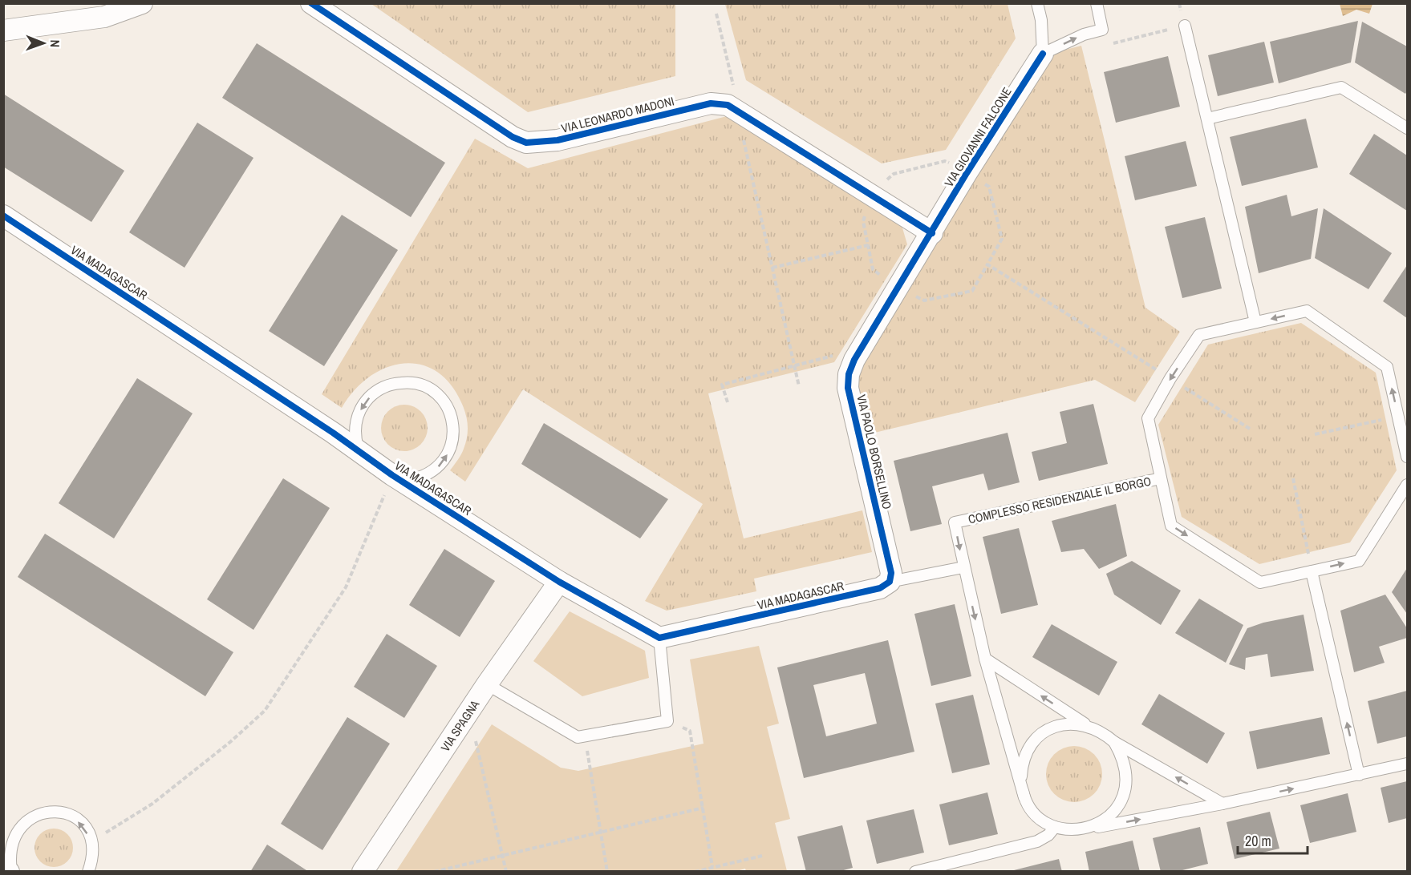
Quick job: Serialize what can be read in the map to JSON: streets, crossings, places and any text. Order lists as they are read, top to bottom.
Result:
{
  "streets": {
    "street": [
      "VIA LEONARDO MADONI",
      "VIA GIOVANNI FALCONE",
      "VIA MADAGASCAR",
      "VIA PAOLO BORSELLINO",
      "VIA SPAGNA"
    ],
    "lane": ["COMPLESSO RESIDENZIALE IL BORGO"]
  },
  "crossings": [
    ["VIA LEONARDO MADONI", "VIA GIOVANNI FALCONE"],
    ["VIA LEONARDO MADONI", "VIA PAOLO BORSELLINO"],
    ["VIA GIOVANNI FALCONE", "VIA PAOLO BORSELLINO"],
    ["VIA MADAGASCAR", "VIA PAOLO BORSELLINO"],
    ["VIA MADAGASCAR", "COMPLESSO RESIDENZIALE IL BORGO"],
    ["VIA MADAGASCAR", "VIA SPAGNA"]
  ],
  "scale_bar": "20 m",
  "north": "right"
}
